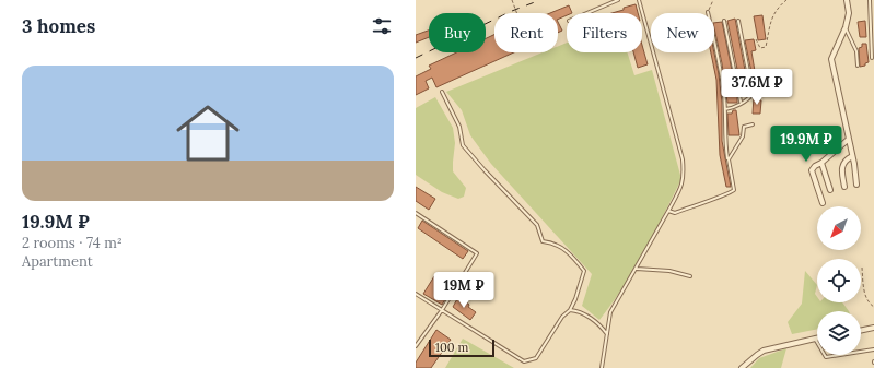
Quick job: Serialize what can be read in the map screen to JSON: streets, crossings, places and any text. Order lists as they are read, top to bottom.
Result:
{
  "scale_bar": "100 m",
  "north": "bottom left",
  "page": {
    "heading": "3 homes",
    "chip": [
      "Buy",
      "Rent",
      "Filters",
      "New"
    ],
    "list": [
      {
        "name": "19.9M ₽",
        "note": "2 rooms · 74 m² · Apartment"
      }
    ],
    "price": ["37.6M ₽", "19.9M ₽", "19M ₽"],
    "scale": "100 m"
  }
}
